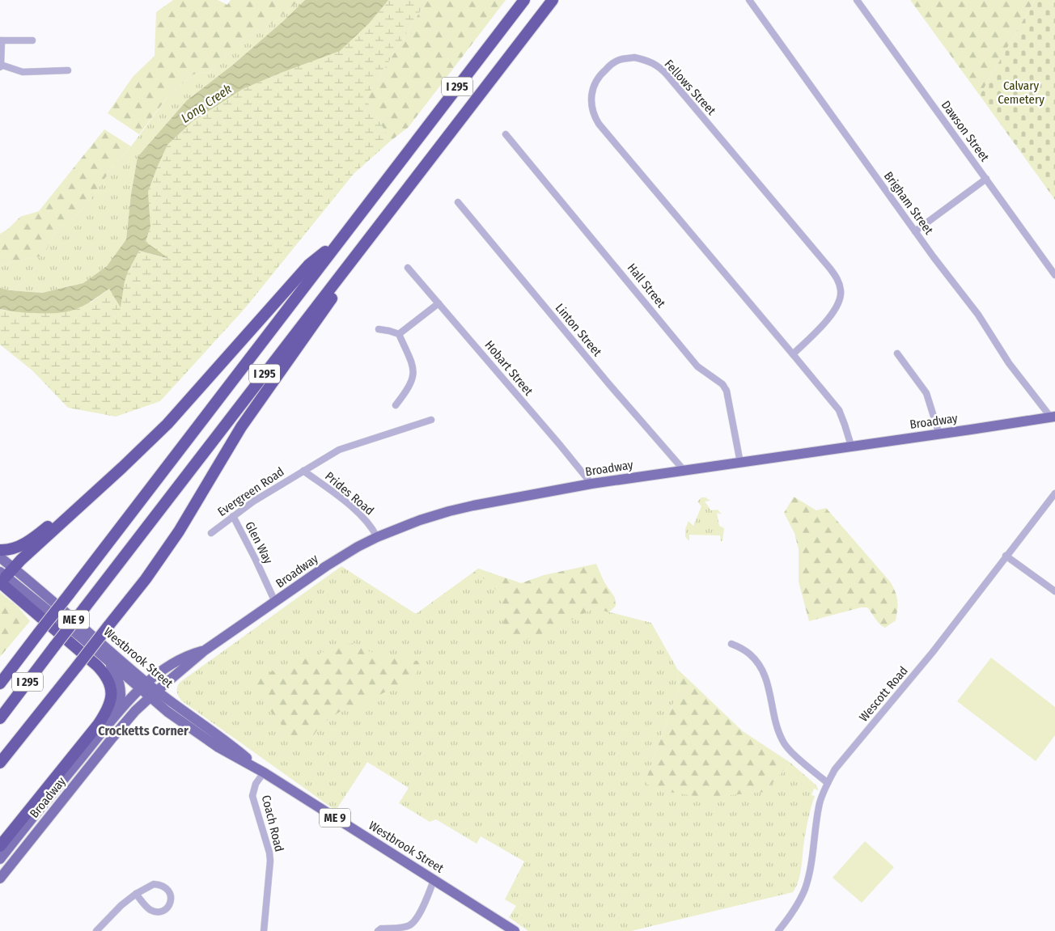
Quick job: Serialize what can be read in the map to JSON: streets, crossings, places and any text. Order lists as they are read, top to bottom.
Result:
{
  "streets": {
    "highway": ["I 295"],
    "main road": ["Broadway", "ME 9", "Westbrook Street"],
    "street": [
      "Fellows Street",
      "Dawson Street",
      "Brigham Street",
      "Hall Street",
      "Linton Street",
      "Hobart Street",
      "Evergreen Road",
      "Prides Road",
      "Glen Way",
      "Wescott Road",
      "Coach Road"
    ]
  },
  "crossings": [
    ["Fellows Street", "Broadway"],
    ["Brigham Street", "Broadway"],
    ["Hall Street", "Broadway"],
    ["Linton Street", "Broadway"],
    ["Hobart Street", "Broadway"],
    ["Broadway", "Prides Road"],
    ["Broadway", "Glen Way"],
    ["Broadway", "Westbrook Street"],
    ["Evergreen Road", "Prides Road"],
    ["Evergreen Road", "Glen Way"],
    ["Westbrook Street", "Coach Road"]
  ],
  "districts": ["Crocketts Corner"],
  "water": ["Long Creek"],
  "parks": ["Calvary Cemetery"]
}
